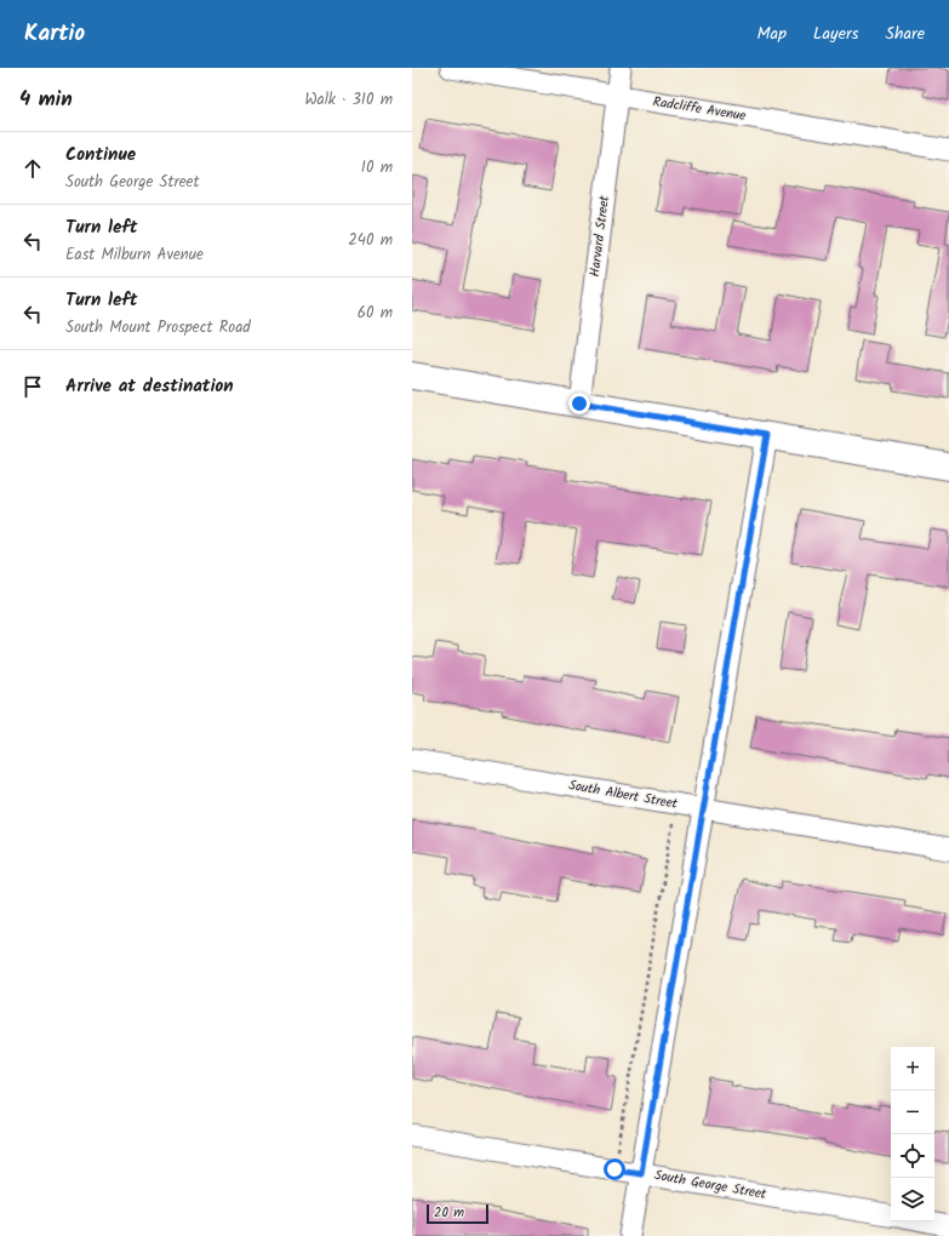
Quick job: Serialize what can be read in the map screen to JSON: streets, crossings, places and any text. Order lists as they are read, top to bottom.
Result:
{
  "streets": {
    "street": [
      "Radcliffe Avenue",
      "Harvard Street",
      "South Albert Street",
      "South George Street"
    ]
  },
  "crossings": [
    ["Radcliffe Avenue", "Harvard Street"]
  ],
  "scale_bar": "20 m",
  "page": {
    "header": "Kartio",
    "nav": ["Map", "Layers", "Share"],
    "heading": ["4 min", "Walk · 310 m"],
    "list": [
      ["Continue", "South George Street", "10 m"],
      ["Turn left", "East Milburn Avenue", "240 m"],
      ["Turn left", "South Mount Prospect Road", "60 m"],
      "Arrive at destination"
    ],
    "map_buttons": ["+", "−"],
    "scale": "20 m"
  }
}
